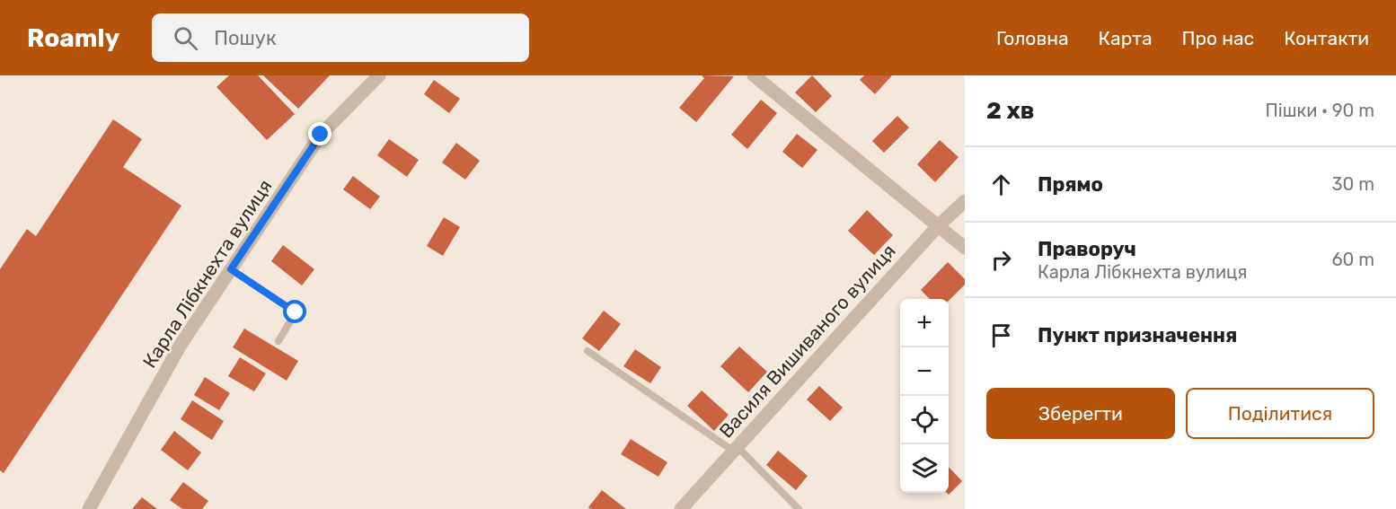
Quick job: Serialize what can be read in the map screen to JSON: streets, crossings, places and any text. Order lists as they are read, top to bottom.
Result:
{
  "streets": {
    "street": ["Карла Лібкнехта вулиця", "Василя Вишиваного вулиця"]
  },
  "page": {
    "header": "Roamly",
    "search": "Пошук",
    "nav": [
      "Головна",
      "Карта",
      "Про нас",
      "Контакти"
    ],
    "heading": ["2 хв", "Пішки · 90 m"],
    "list": [
      ["Прямо", "30 m"],
      ["Праворуч", "Карла Лібкнехта вулиця", "60 m"],
      "Пункт призначення"
    ],
    "map_buttons": ["+", "−"],
    "buttons": ["Зберегти", "Поділитися"]
  }
}
